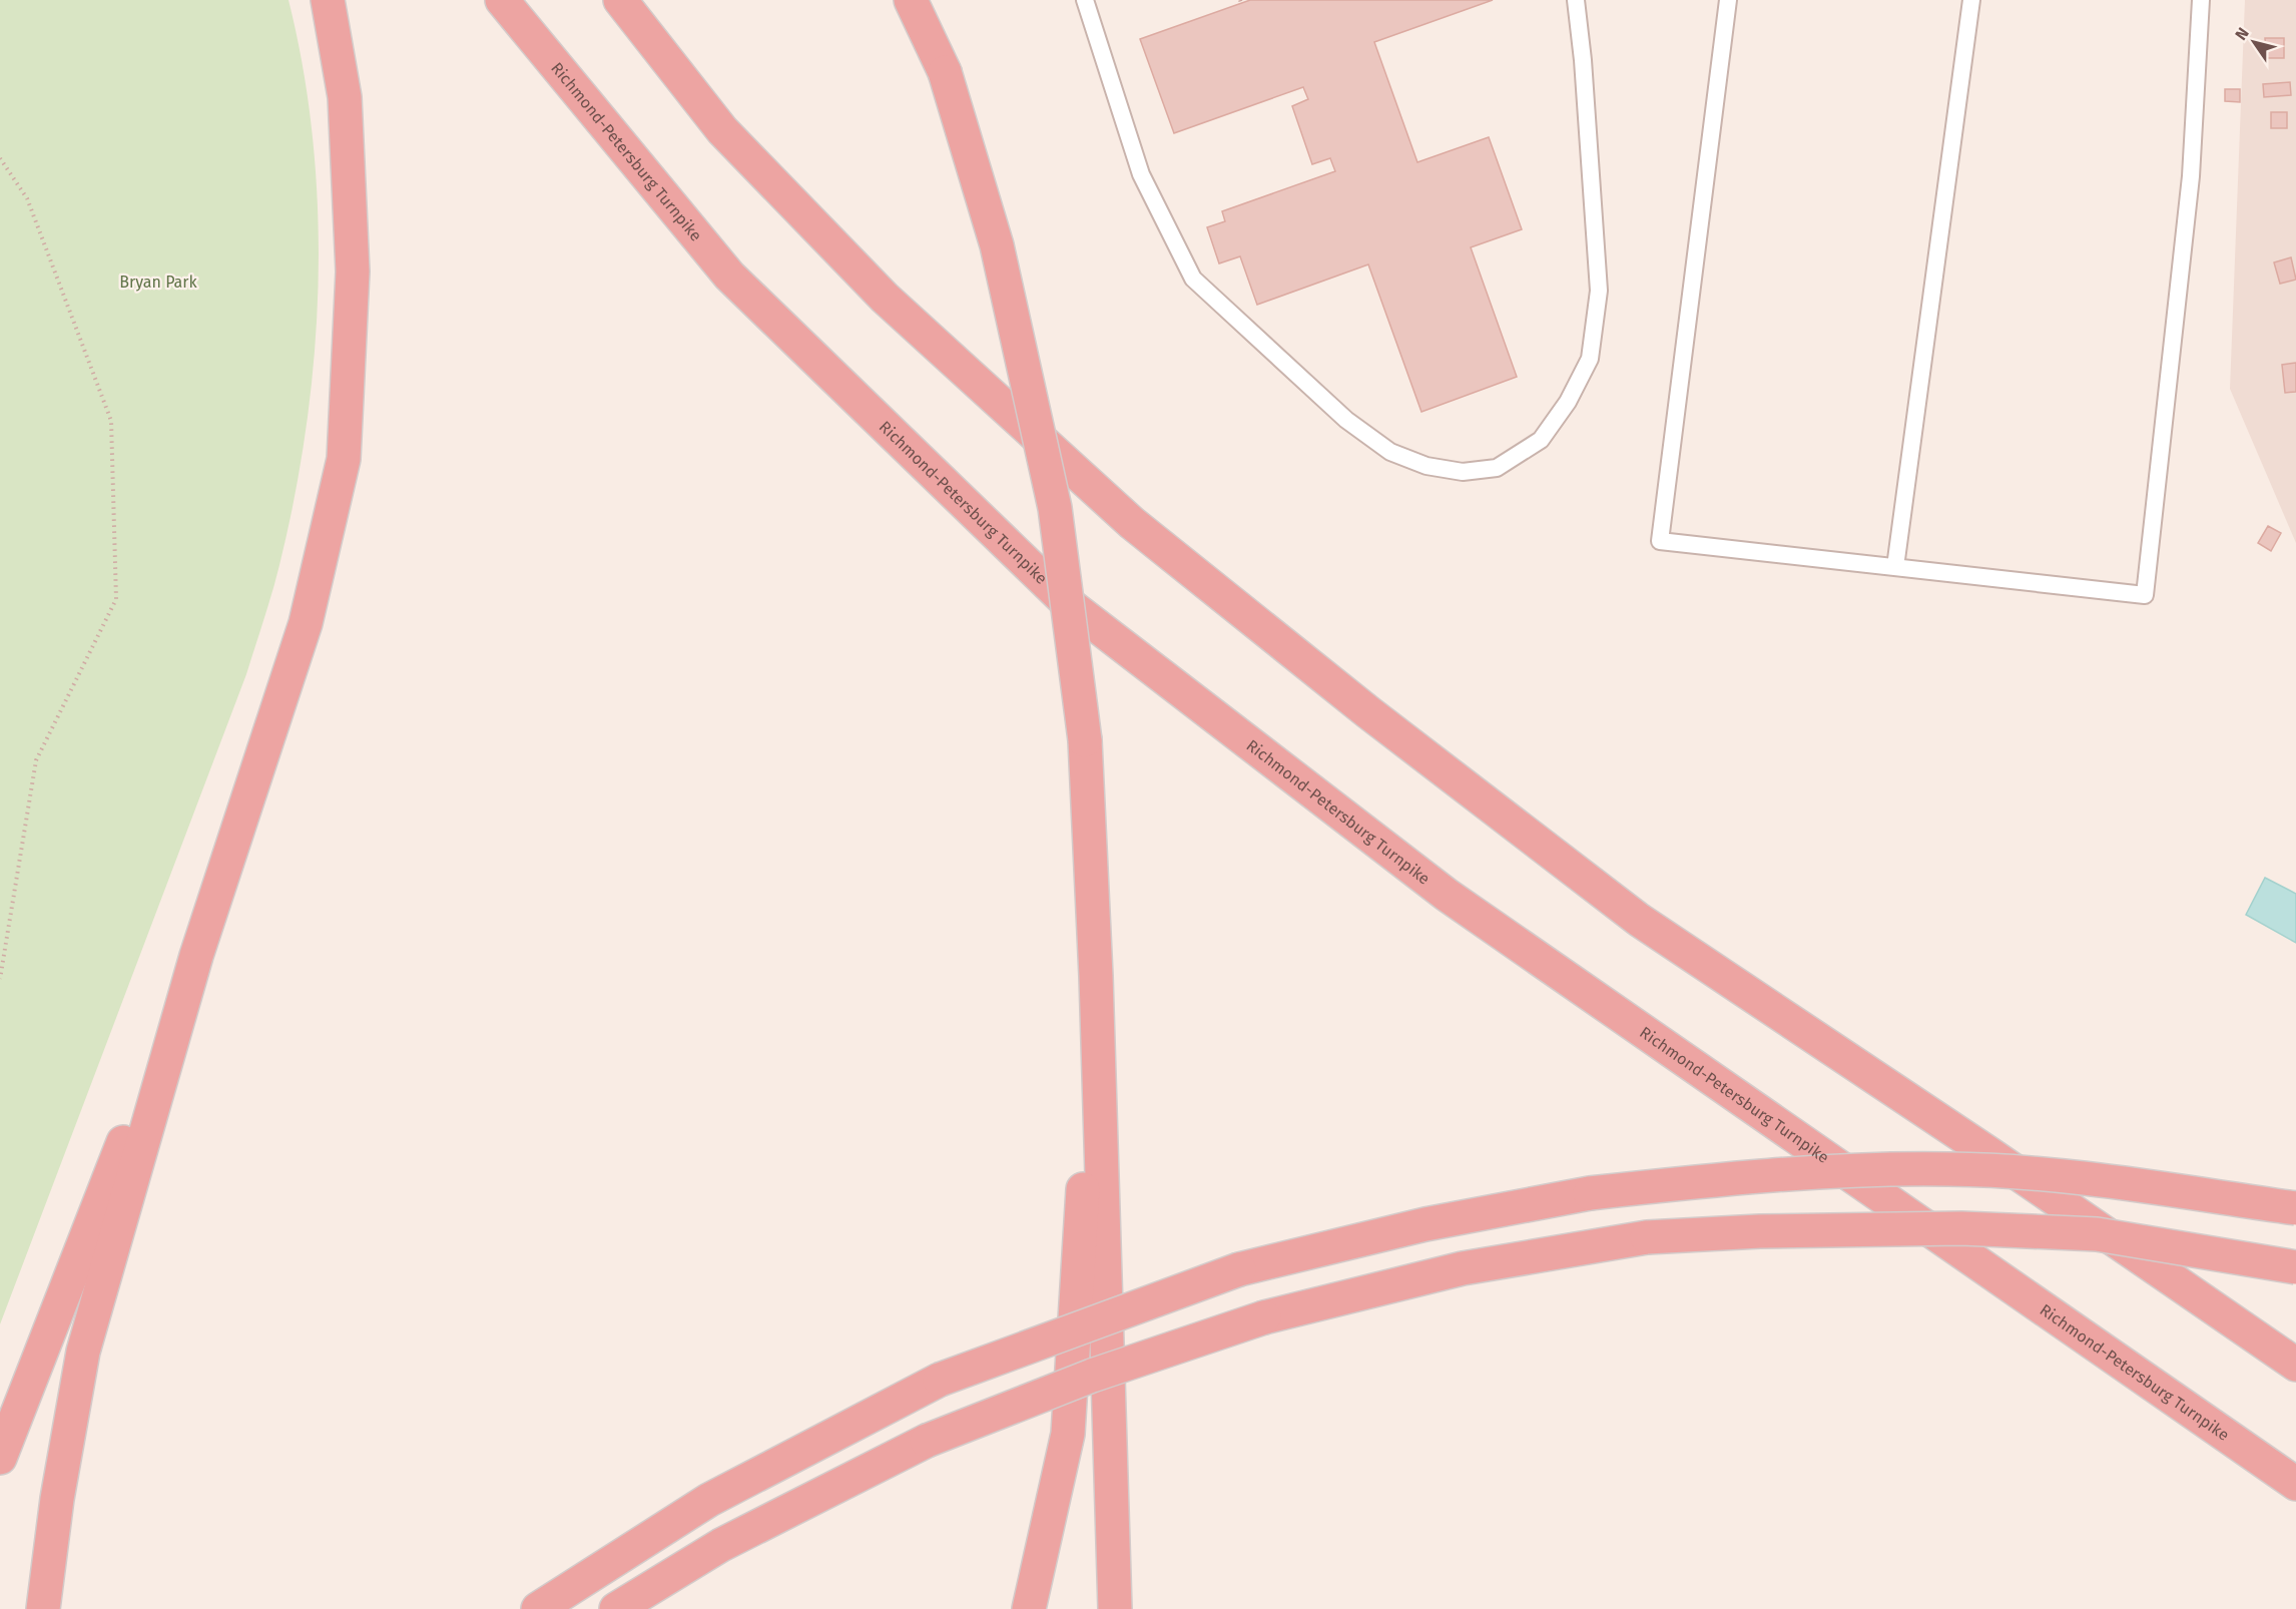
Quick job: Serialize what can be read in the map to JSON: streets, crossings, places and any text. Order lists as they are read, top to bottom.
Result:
{
  "streets": {
    "highway": ["Richmond-Petersburg Turnpike"]
  },
  "parks": ["Bryan Park"],
  "north": "top left"
}
